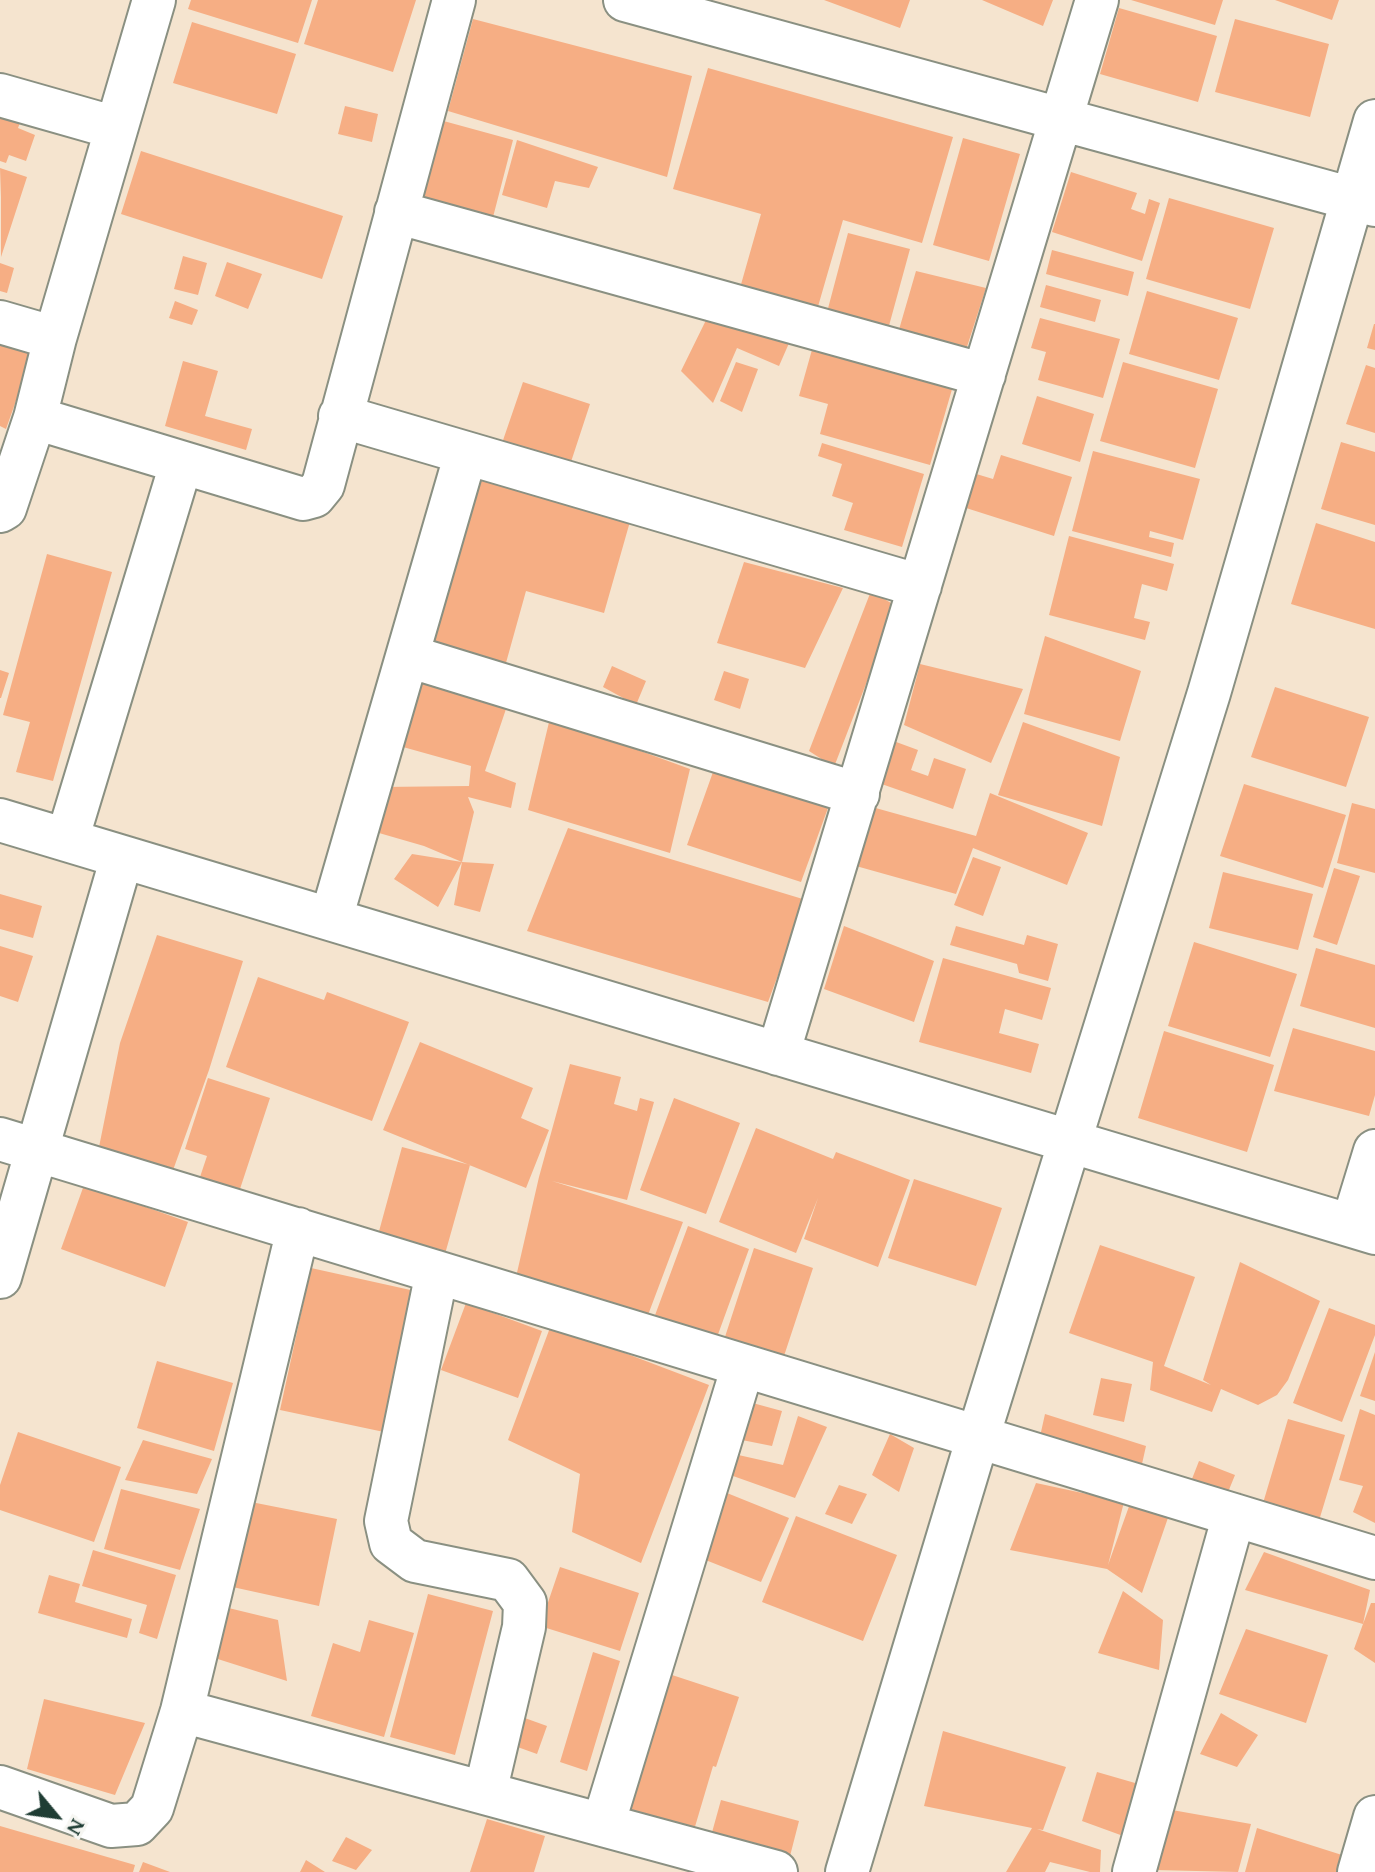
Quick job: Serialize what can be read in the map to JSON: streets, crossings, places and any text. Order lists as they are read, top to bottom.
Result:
{
  "north": "bottom right"
}
